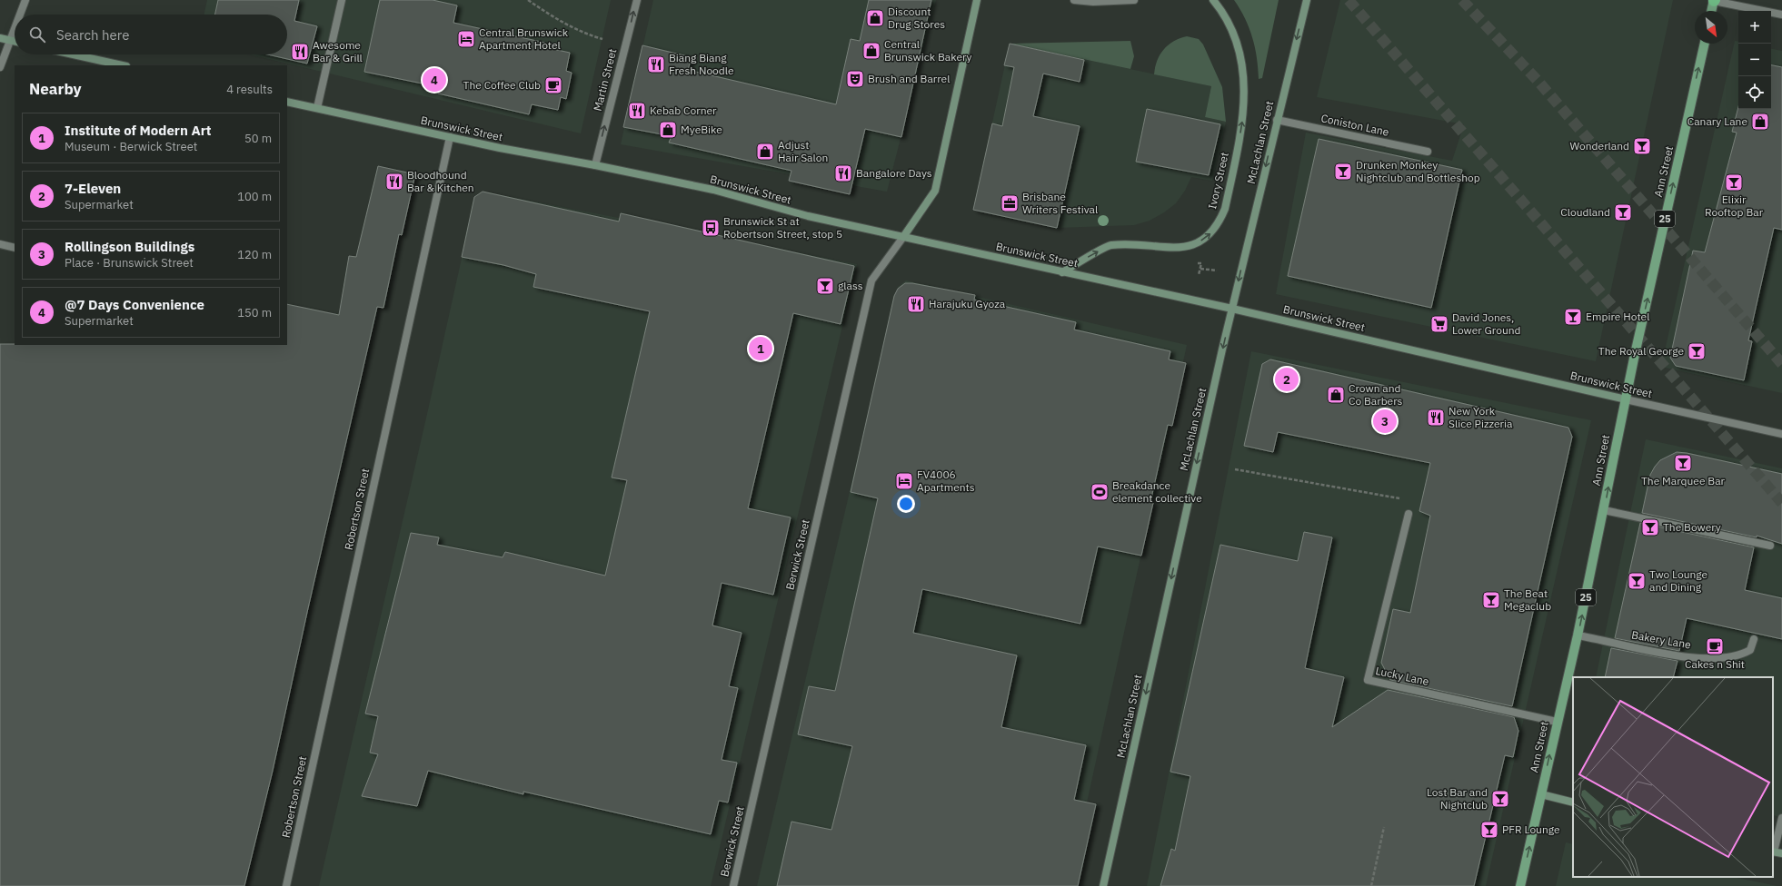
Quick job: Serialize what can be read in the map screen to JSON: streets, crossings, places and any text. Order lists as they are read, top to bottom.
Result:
{
  "streets": {
    "main road": [
      "Brunswick Street",
      "McLachlan Street",
      "Ann Street",
      "Ivory Street",
      "25"
    ],
    "street": [
      "Martin Street",
      "Coniston Lane",
      "Robertson Street",
      "Berwick Street",
      "Bakery Lane",
      "Lucky Lane"
    ]
  },
  "crossings": [
    ["Martin Street", "Brunswick Street"],
    ["Coniston Lane", "McLachlan Street"],
    ["Brunswick Street", "McLachlan Street"],
    ["Brunswick Street", "Ann Street"],
    ["Brunswick Street", "Ivory Street"],
    ["Brunswick Street", "Robertson Street"],
    ["Brunswick Street", "Berwick Street"],
    ["Ann Street", "Bakery Lane"],
    ["Ann Street", "Lucky Lane"]
  ],
  "one_way": ["Martin Street", "McLachlan Street", "Ann Street"],
  "places": {
    "shop": [
      "Discount Drug Stores",
      "Central Brunswick Bakery",
      "Canary Lane",
      "MyeBike",
      "Adjust Hair Salon",
      "Crown and Co Barbers"
    ],
    "hotel": ["Central Brunswick Apartment Hotel", "FV4006 Apartments"],
    "restaurant": [
      "Awesome Bar & Grill",
      "Biang Biang Fresh Noodle",
      "Kebab Corner",
      "Bangalore Days",
      "Bloodhound Bar & Kitchen",
      "Harajuku Gyoza",
      "New York Slice Pizzeria"
    ],
    "theatre": ["Brush and Barrel"],
    "cafe": ["The Coffee Club", "Cakes n Shit"],
    "bar": [
      "Wonderland",
      "Drunken Monkey Nightclub and Bottleshop",
      "Elixir Rooftop Bar",
      "Cloudland",
      "glass",
      "Empire Hotel",
      "The Royal George",
      "The Marquee Bar",
      "The Bowery",
      "Two Lounge and Dining",
      "The Beat Megaclub",
      "Lost Bar and Nightclub",
      "PFR Lounge"
    ],
    "office": ["Brisbane Writers Festival"],
    "bus stop": ["Brunswick St at Robertson Street, stop 5"],
    "supermarket": ["David Jones, Lower Ground"],
    "sports": ["Breakdance element collective"]
  },
  "north": "bottom right",
  "page": {
    "map_buttons": ["+", "−"],
    "search": "Search here",
    "heading": ["Nearby", "4 results"],
    "pins": [
      "4",
      "1",
      "2",
      "3"
    ],
    "list": [
      {
        "mark": "1",
        "name": "Institute of Modern Art",
        "note": "Museum · Berwick Street",
        "value": "50 m"
      },
      {
        "mark": "2",
        "name": "7-Eleven",
        "note": "Supermarket",
        "value": "100 m"
      },
      {
        "mark": "3",
        "name": "Rollingson Buildings",
        "note": "Place · Brunswick Street",
        "value": "120 m"
      },
      {
        "mark": "4",
        "name": "@7 Days Convenience",
        "note": "Supermarket",
        "value": "150 m"
      }
    ]
  }
}
